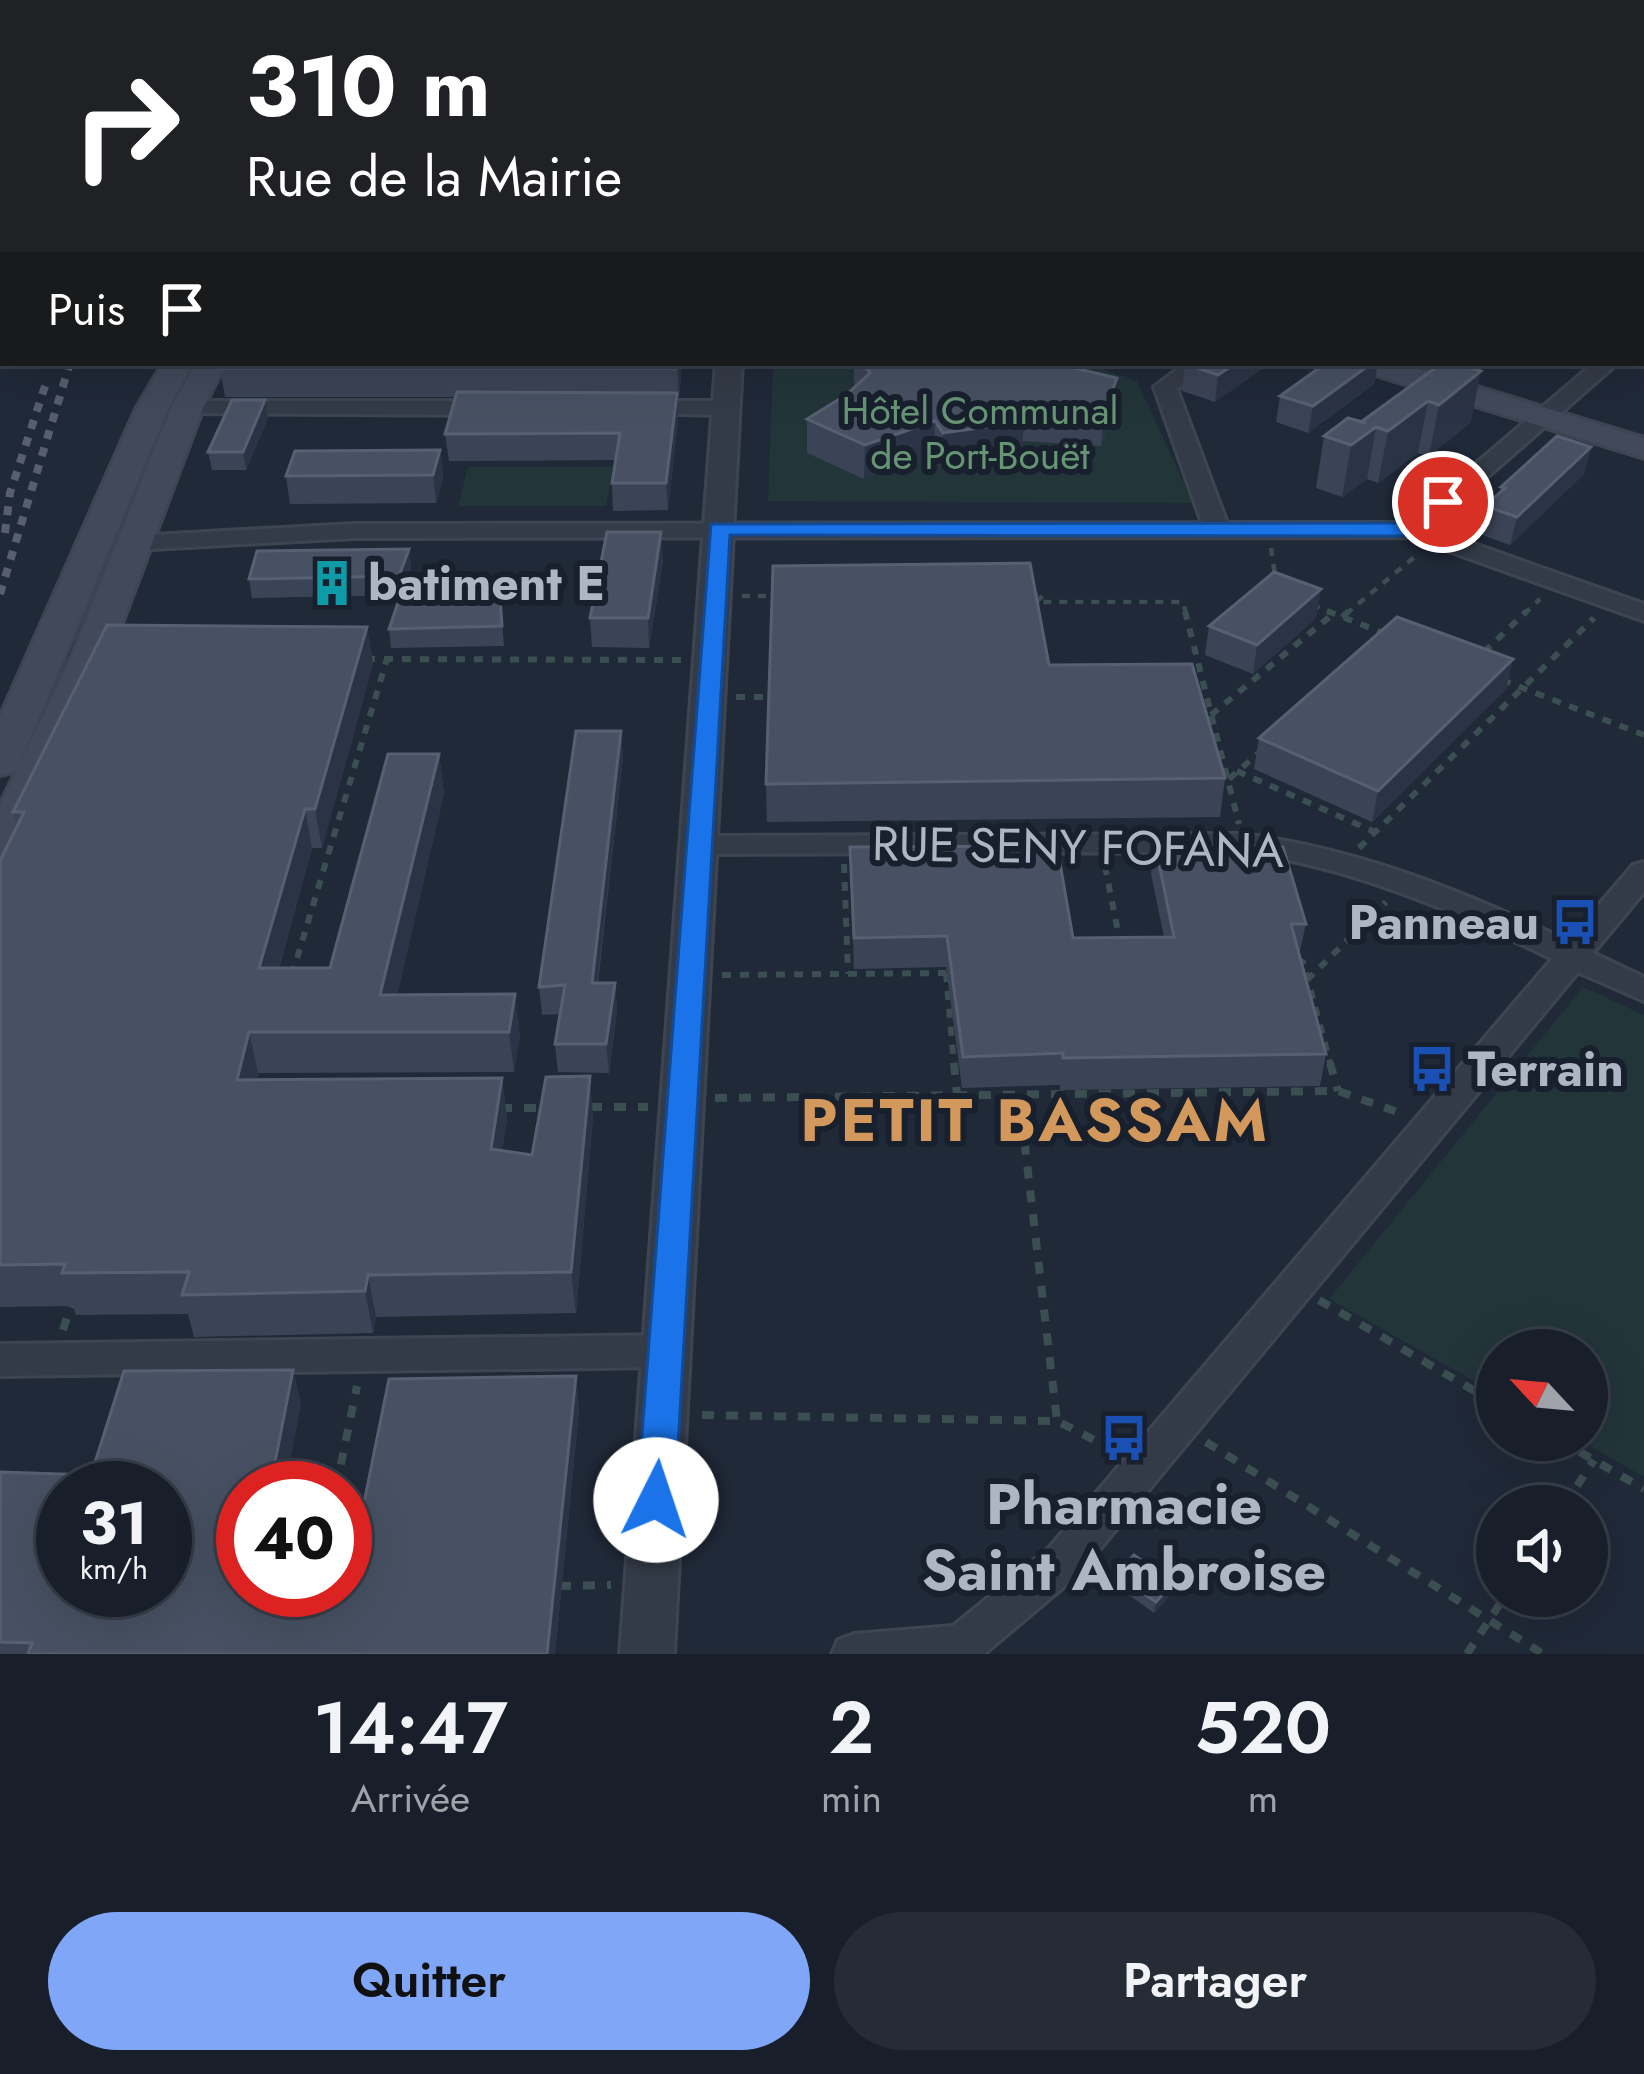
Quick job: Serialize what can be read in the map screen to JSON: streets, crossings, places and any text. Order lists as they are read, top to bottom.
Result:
{
  "streets": {
    "street": ["RUE SENY FOFANA"]
  },
  "districts": ["PETIT BASSAM"],
  "parks": ["Hôtel Communal de Port-Bouët"],
  "places": {
    "building": ["batiment E"],
    "bus stop": ["Panneau", "Terrain", "Pharmacie Saint Ambroise"]
  },
  "north": "top left",
  "page": {
    "turn": ["310 m", "Rue de la Mairie"],
    "then": "Puis",
    "speed": "31 km/h",
    "limit": "40",
    "eta": [
      "14:47",
      "Arrivée",
      "2",
      "min",
      "520",
      "m"
    ],
    "buttons": ["Quitter", "Partager"]
  }
}
